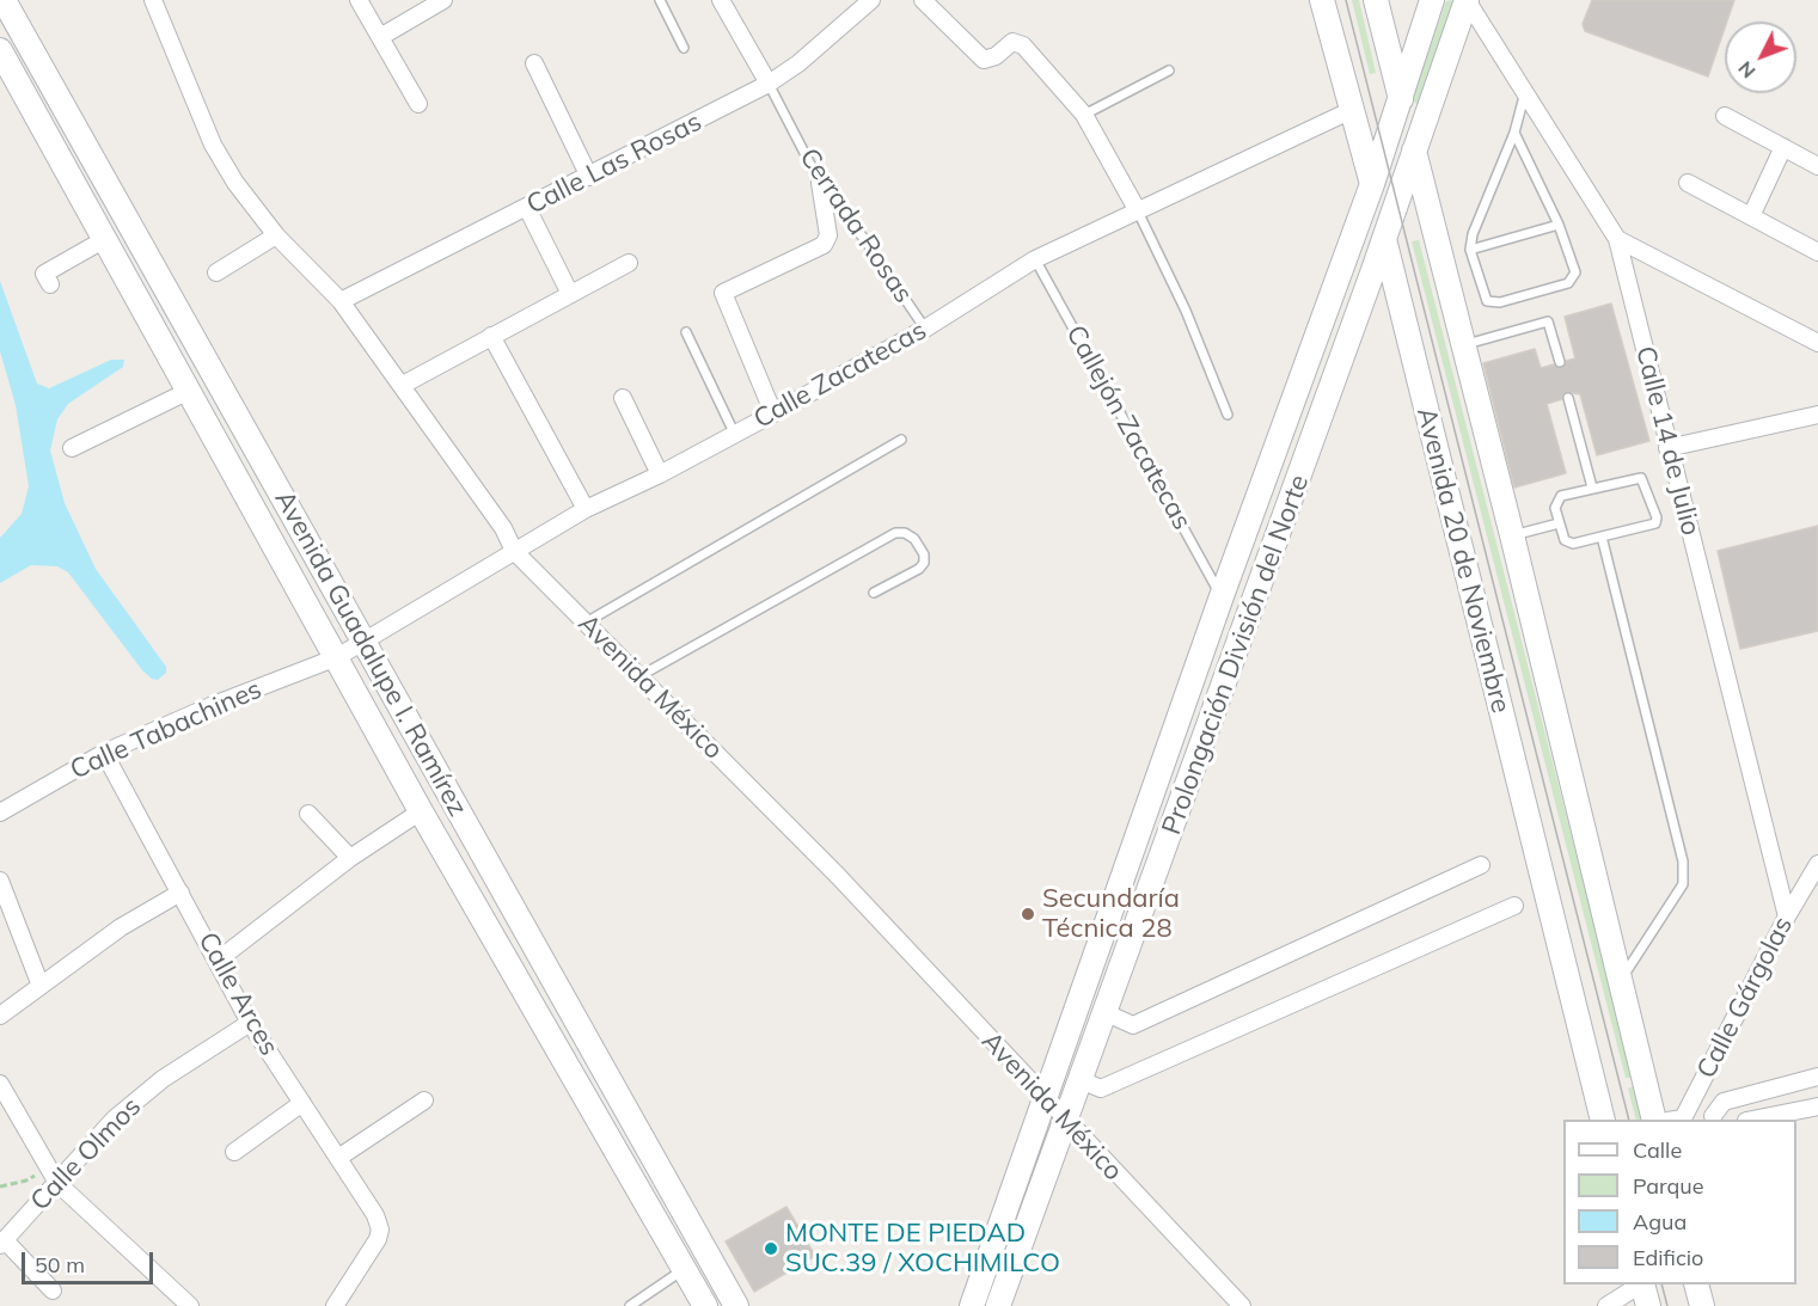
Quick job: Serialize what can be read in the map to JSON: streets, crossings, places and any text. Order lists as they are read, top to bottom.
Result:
{
  "streets": {
    "main road": ["Avenida 20 de Noviembre", "Avenida Guadalupe I. Ramírez", "Prolongación División del Norte"],
    "street": [
      "Calle Las Rosas",
      "Calle Zacatecas",
      "Calle 14 de Julio",
      "Avenida México",
      "Calle Tabachines",
      "Calle Arces",
      "Calle Gárgolas",
      "Calle Olmos"
    ],
    "lane": ["Cerrada Rosas", "Callejón Zacatecas"]
  },
  "crossings": [
    ["Calle Las Rosas", "Cerrada Rosas"],
    ["Calle Las Rosas", "Avenida México"],
    ["Cerrada Rosas", "Calle Zacatecas"],
    ["Calle Zacatecas", "Callejón Zacatecas"],
    ["Calle Zacatecas", "Avenida 20 de Noviembre"],
    ["Calle Zacatecas", "Avenida Guadalupe I. Ramírez"],
    ["Calle Zacatecas", "Avenida México"],
    ["Calle Zacatecas", "Calle Tabachines"],
    ["Callejón Zacatecas", "Prolongación División del Norte"],
    ["Calle 14 de Julio", "Prolongación División del Norte"],
    ["Calle 14 de Julio", "Calle Gárgolas"],
    ["Avenida 20 de Noviembre", "Prolongación División del Norte"],
    ["Avenida Guadalupe I. Ramírez", "Calle Tabachines"],
    ["Prolongación División del Norte", "Avenida México"],
    ["Calle Tabachines", "Calle Arces"],
    ["Calle Arces", "Calle Olmos"]
  ],
  "places": ["Secundaría Técnica 28", "MONTE DE PIEDAD SUC.39 / XOCHIMILCO"],
  "legend": [
    "Calle",
    "Parque",
    "Agua",
    "Edificio"
  ],
  "scale_bar": "50 m",
  "north": "bottom left"
}
